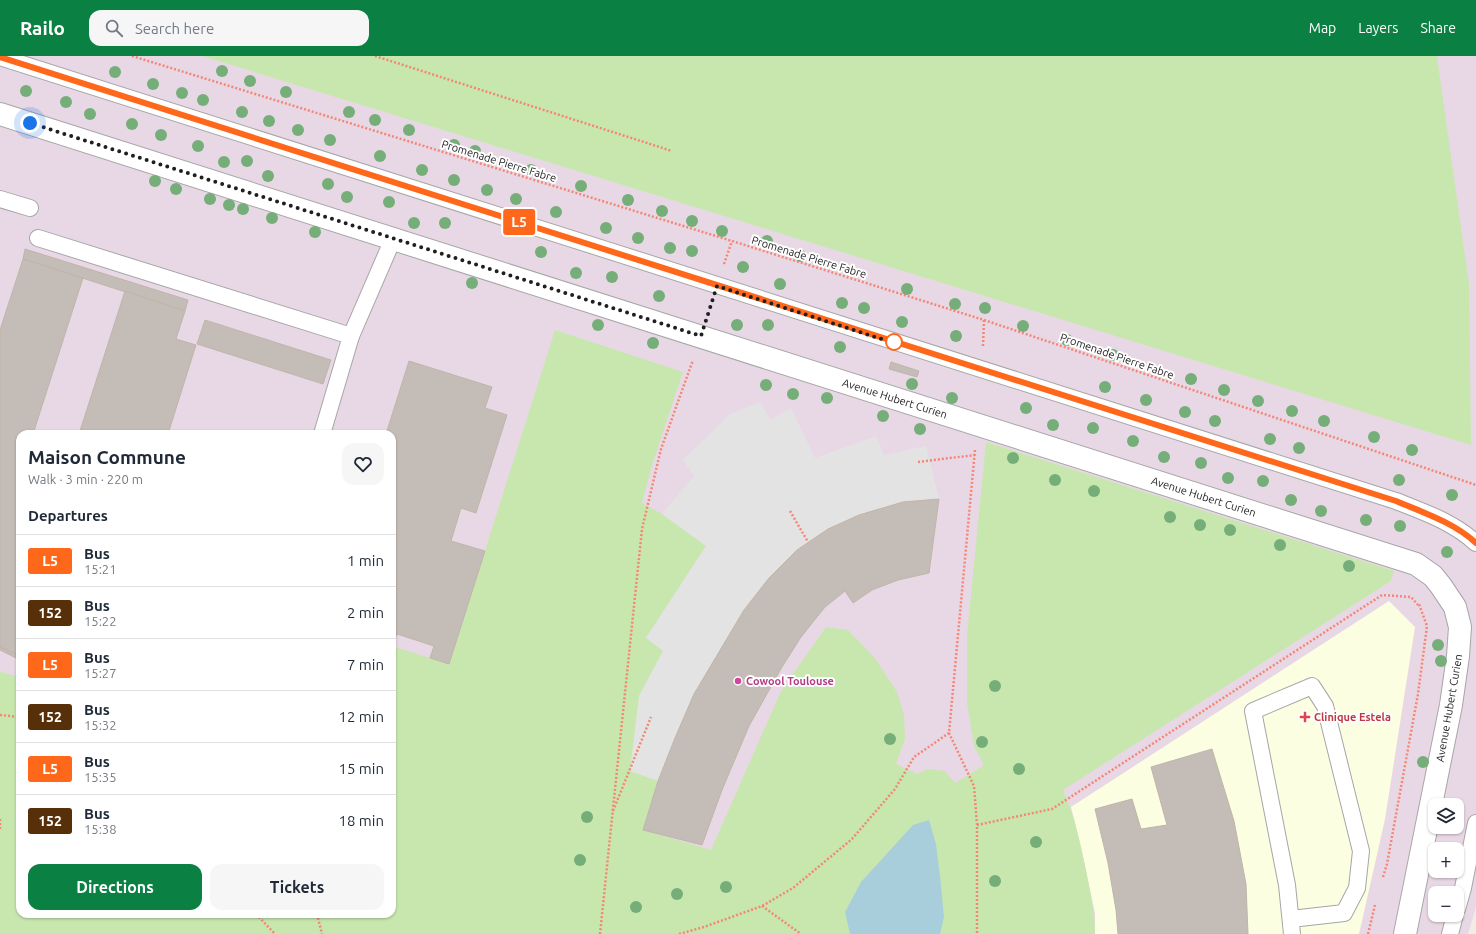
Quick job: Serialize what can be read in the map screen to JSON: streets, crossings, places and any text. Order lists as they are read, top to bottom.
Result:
{
  "streets": {
    "street": ["Avenue Hubert Curien"],
    "path": ["Promenade Pierre Fabre"]
  },
  "places": {
    "other": ["Cowool Toulouse"],
    "health": ["Clinique Estela"]
  },
  "lines": ["bus line L5"],
  "page": {
    "header": "Railo",
    "search": "Search here",
    "nav": ["Map", "Layers", "Share"],
    "on_map": "L5",
    "heading": [
      ["Maison Commune", "Walk · 3 min · 220 m"],
      "Departures"
    ],
    "list": [
      {
        "mark": "L5",
        "name": "Bus",
        "note": "15:21",
        "value": "1 min"
      },
      {
        "mark": "152",
        "name": "Bus",
        "note": "15:22",
        "value": "2 min"
      },
      {
        "mark": "L5",
        "name": "Bus",
        "note": "15:27",
        "value": "7 min"
      },
      {
        "mark": "152",
        "name": "Bus",
        "note": "15:32",
        "value": "12 min"
      },
      {
        "mark": "L5",
        "name": "Bus",
        "note": "15:35",
        "value": "15 min"
      },
      {
        "mark": "152",
        "name": "Bus",
        "note": "15:38",
        "value": "18 min"
      }
    ],
    "map_buttons": ["+", "−"],
    "buttons": ["Directions", "Tickets"]
  }
}
